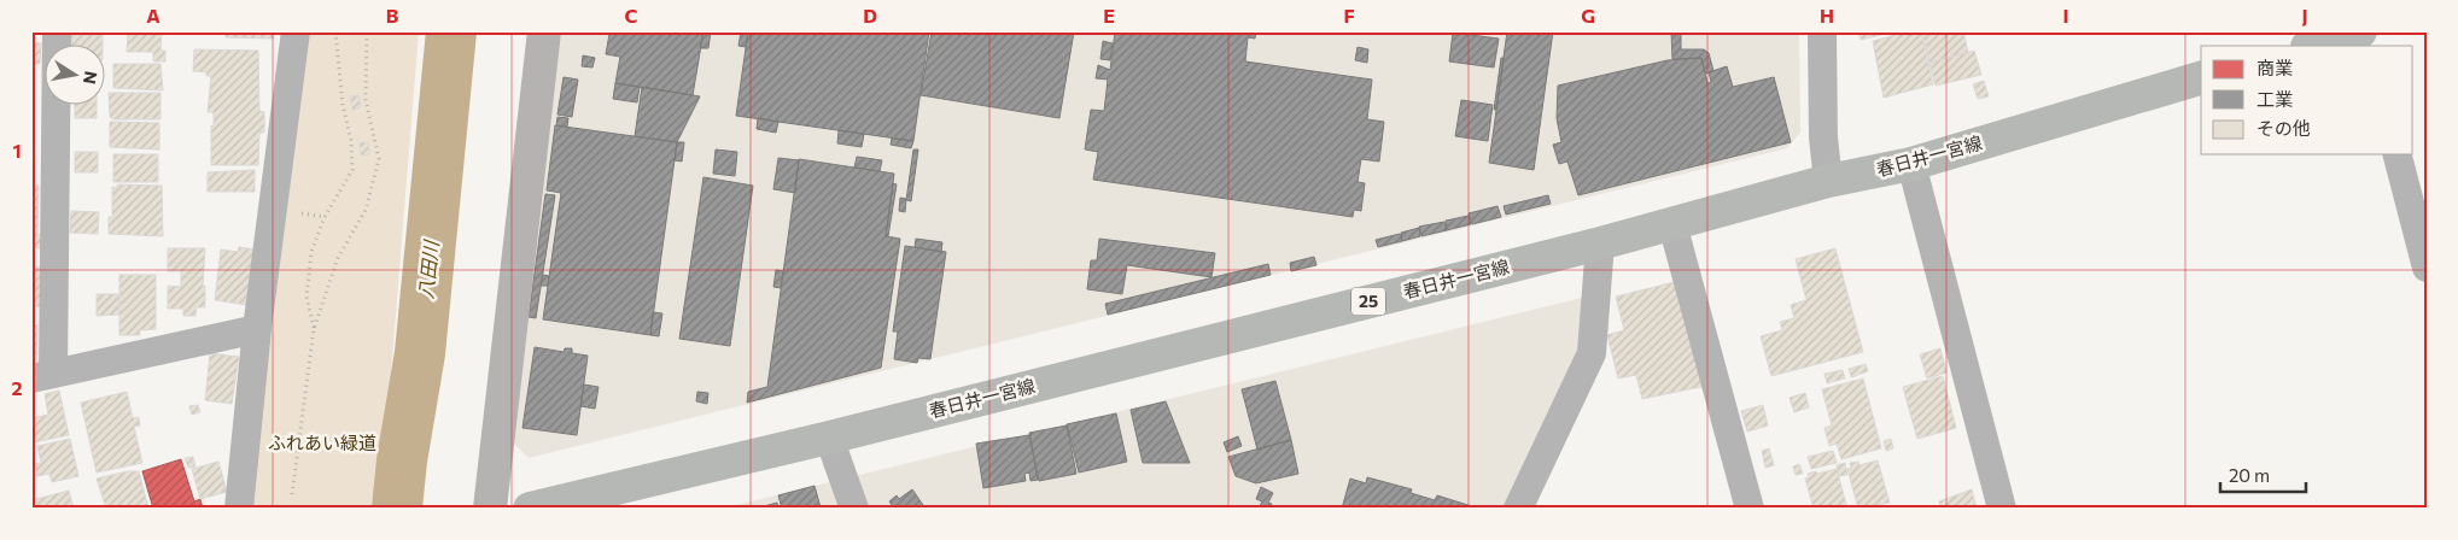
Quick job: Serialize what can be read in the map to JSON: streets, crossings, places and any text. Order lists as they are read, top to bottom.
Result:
{
  "streets": {
    "main road": ["春日井一宮線", "25"]
  },
  "water": ["八田川"],
  "parks": ["ふれあい緑道"],
  "legend": ["商業", "工業", "その他"],
  "scale_bar": "20 m",
  "north": "right",
  "grid": {
    "columns": [
      "A",
      "B",
      "C",
      "D",
      "E",
      "F",
      "G",
      "H",
      "I",
      "J"
    ],
    "rows": ["1", "2"]
  }
}
